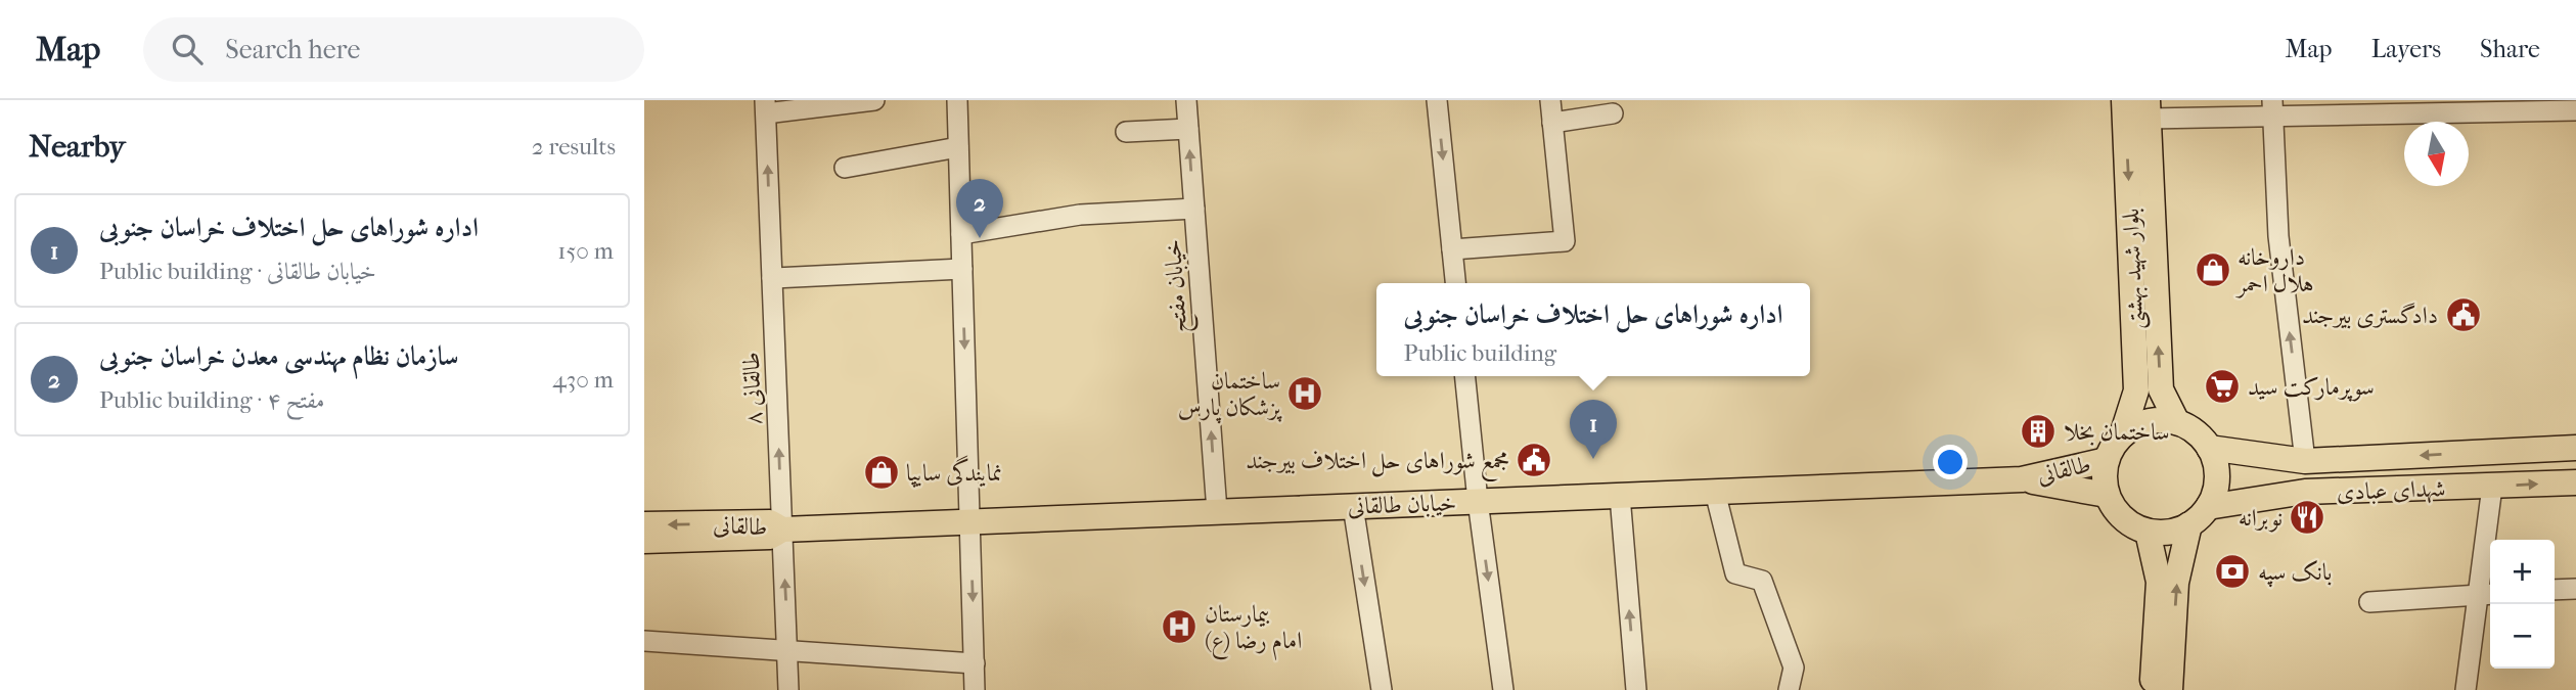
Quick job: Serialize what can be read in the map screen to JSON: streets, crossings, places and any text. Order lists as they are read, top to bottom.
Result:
{
  "streets": {
    "main road": [
      "بلوار شهید بهشتی",
      "طالقانی",
      "شهدای عبادی",
      "خیابان طالقانی"
    ],
    "street": ["خیابان مفتح", "طالقانی ۸"]
  },
  "crossings": [
    ["بلوار شهید بهشتی", "طالقانی"],
    ["بلوار شهید بهشتی", "شهدای عبادی"],
    ["خیابان مفتح", "خیابان طالقانی"],
    ["طالقانی ۸", "طالقانی"],
    ["طالقانی ۸", "خیابان طالقانی"],
    ["طالقانی", "شهدای عبادی"],
    ["طالقانی", "خیابان طالقانی"]
  ],
  "one_way": ["خیابان مفتح", "طالقانی ۸"],
  "places": {
    "shop": ["داروخانه هلال احمر", "نمایندگی سایپا"],
    "public building": ["دادگستری بیرجند", "مجمع شوراهای حل اختلاف بیرجند"],
    "supermarket": ["سوپرمارکت سید"],
    "hospital": ["ساختمان پزشکان پارس", "بیمارستان امام رضا (ع)"],
    "building": ["ساختمان بخلا"],
    "restaurant": ["نوبرانه"],
    "bank": ["بانک سپه"]
  },
  "north": "bottom",
  "page": {
    "header": "Map",
    "search": "Search here",
    "nav": ["Map", "Layers", "Share"],
    "heading": ["Nearby", "2 results"],
    "pins": ["2", "1"],
    "list": [
      {
        "mark": "1",
        "name": "اداره شوراهای حل اختلاف خراسان جنوبی",
        "note": "Public building · خیابان طالقانی",
        "value": "150 m"
      },
      {
        "mark": "2",
        "name": "سازمان نظام مهندسی معدن خراسان جنوبی",
        "note": "Public building · مفتح ۴",
        "value": "430 m"
      }
    ],
    "popup": ["اداره شوراهای حل اختلاف خراسان جنوبی", "Public building"],
    "map_buttons": ["+", "−"]
  }
}
